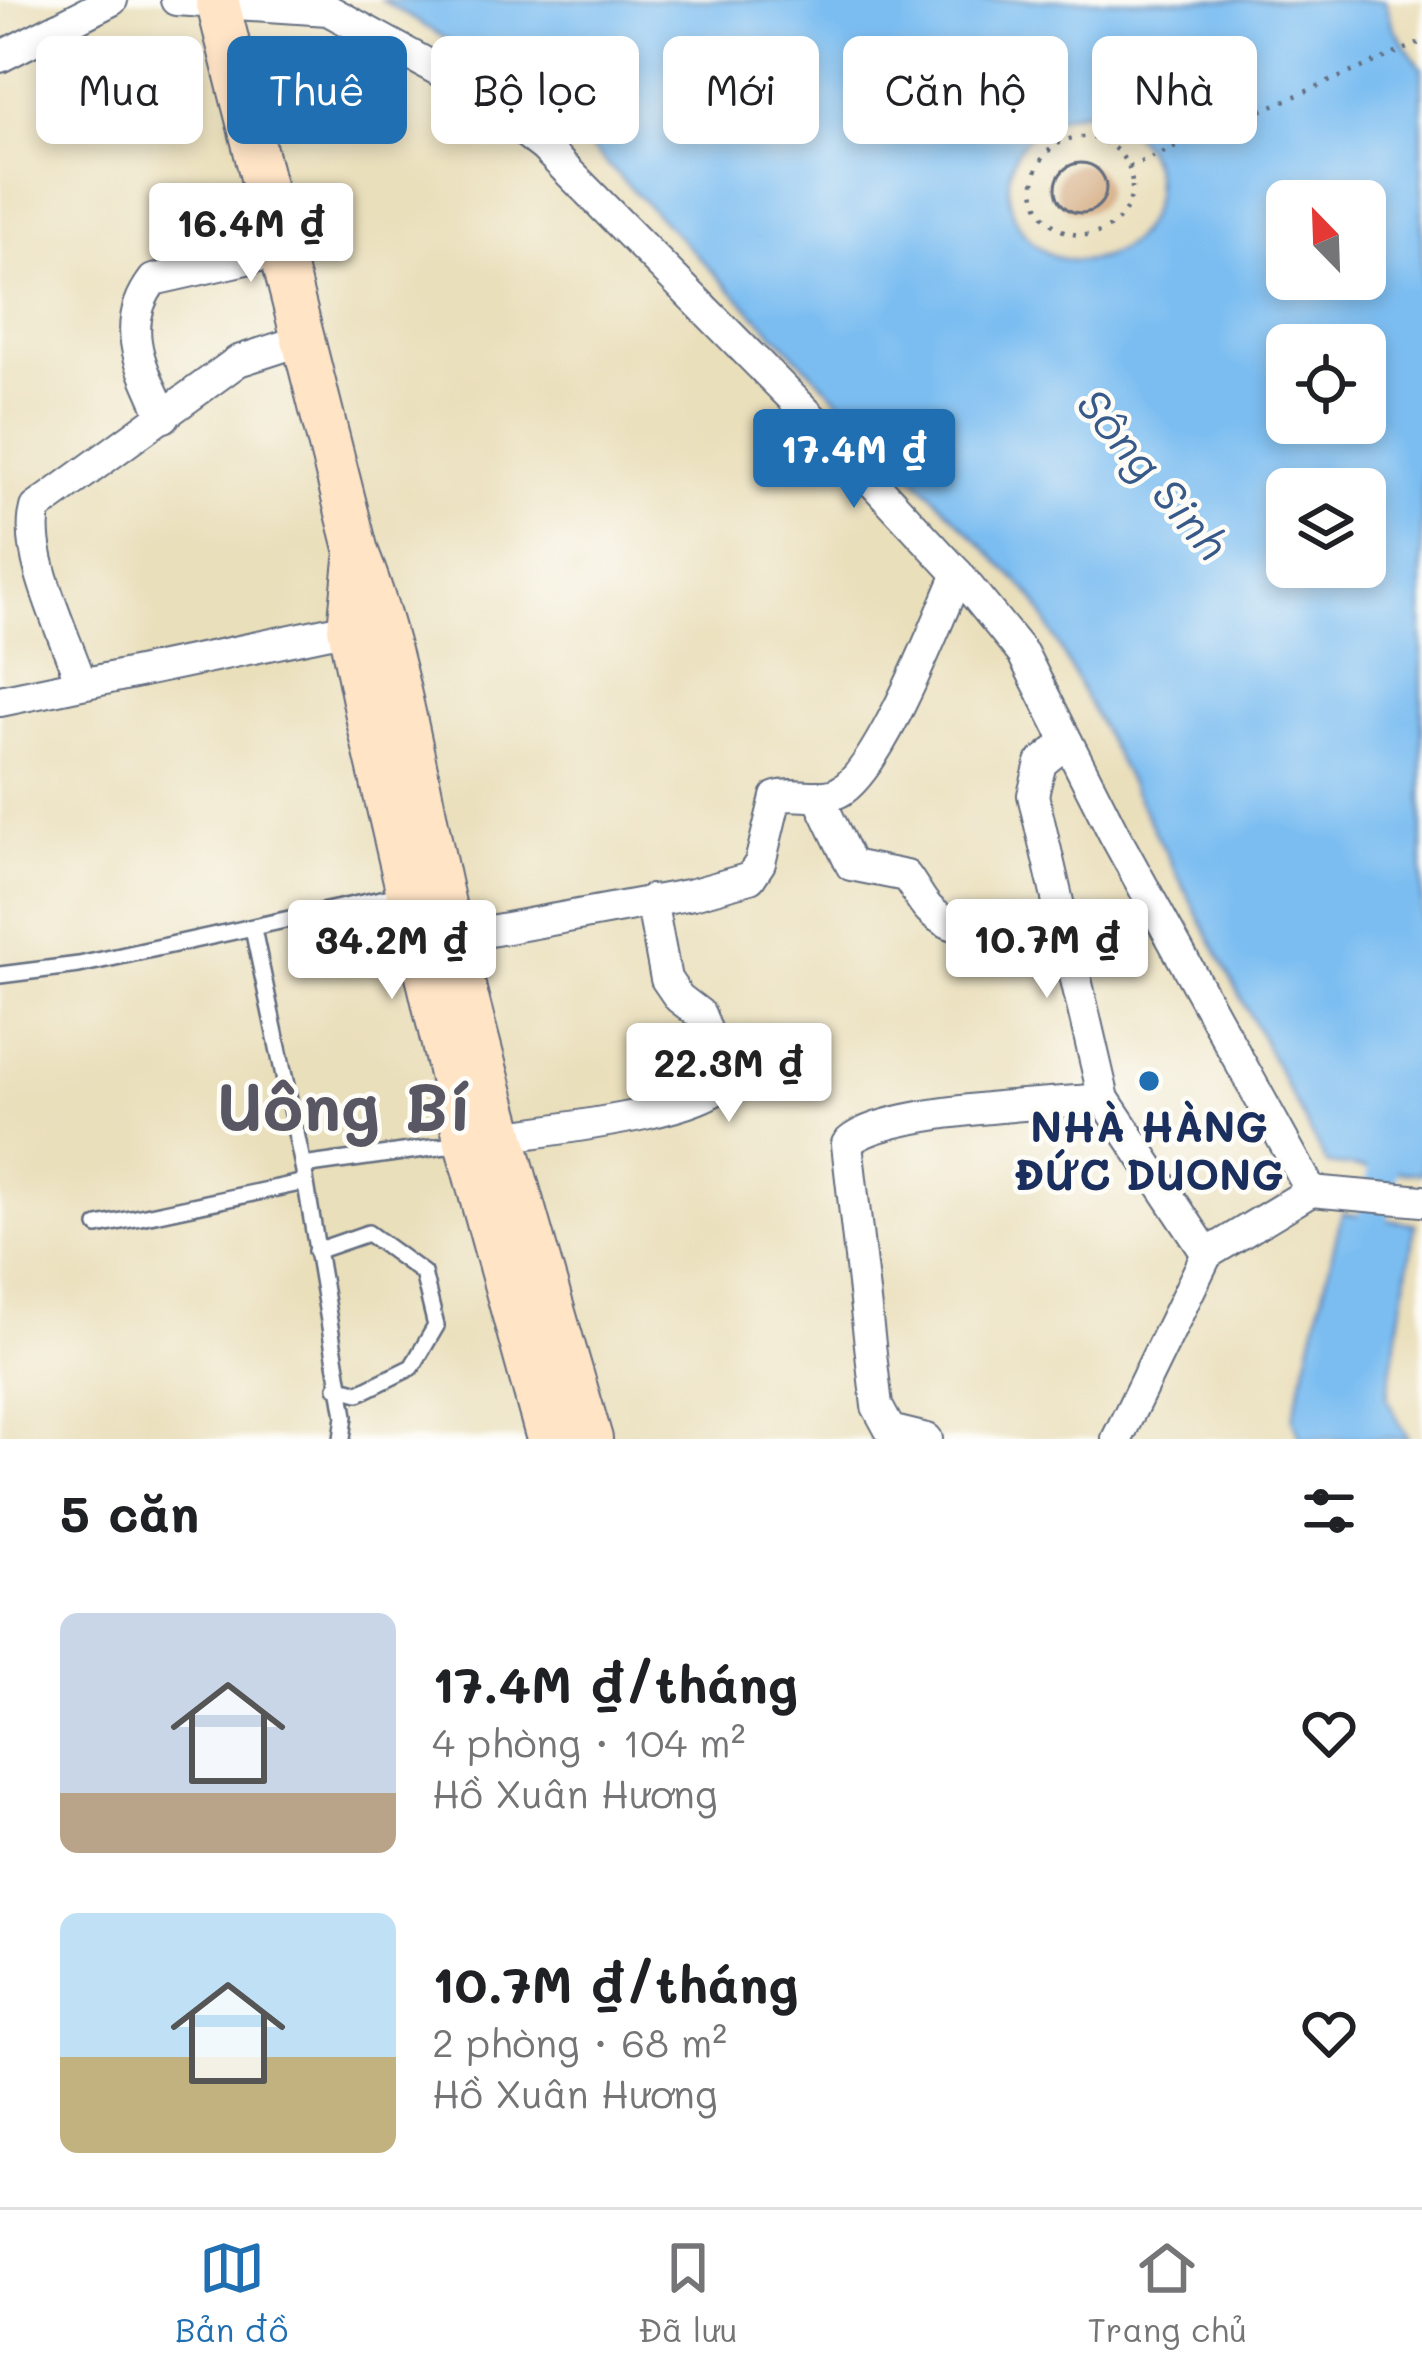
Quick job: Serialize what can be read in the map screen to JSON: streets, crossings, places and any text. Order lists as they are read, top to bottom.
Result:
{
  "districts": ["Uông Bí"],
  "water": ["Sông Sinh"],
  "places": ["NHÀ HÀNG ĐỨC DUONG"],
  "north": "top left",
  "page": {
    "chip": [
      "Mua",
      "Thuê",
      "Bộ lọc",
      "Mới",
      "Căn hộ",
      "Nhà"
    ],
    "price": [
      "16.4M ₫",
      "17.4M ₫",
      "10.7M ₫",
      "34.2M ₫",
      "22.3M ₫"
    ],
    "heading": "5 căn",
    "list": [
      {
        "name": "17.4M ₫/tháng",
        "note": "4 phòng · 104 m² · Hồ Xuân Hương"
      },
      {
        "name": "10.7M ₫/tháng",
        "note": "2 phòng · 68 m² · Hồ Xuân Hương"
      }
    ],
    "tabs": ["Bản đồ", "Đã lưu", "Trang chủ"]
  }
}
